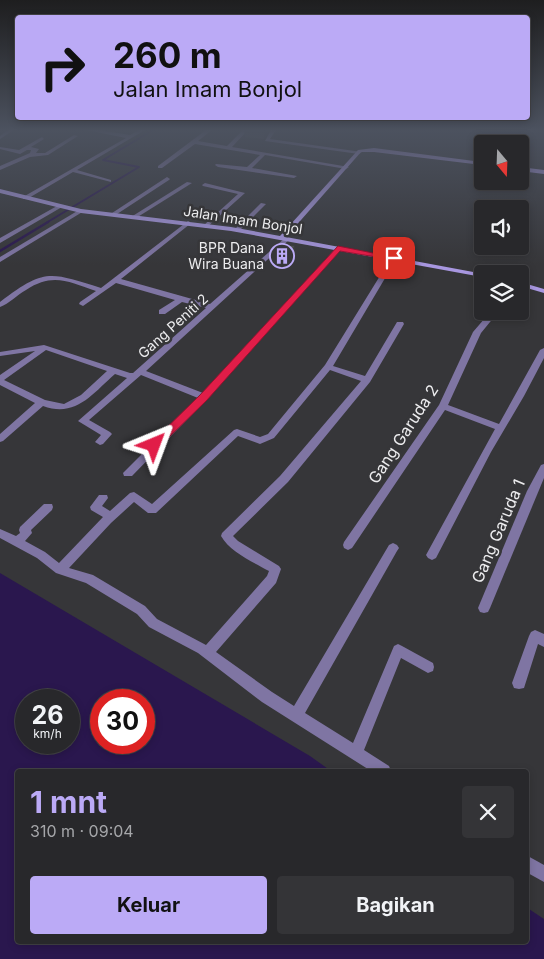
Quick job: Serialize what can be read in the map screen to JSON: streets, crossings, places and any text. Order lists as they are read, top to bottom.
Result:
{
  "streets": {
    "main road": ["Jalan Imam Bonjol"],
    "street": ["Gang Peniti 2", "Gang Garuda 2", "Gang Garuda 1"]
  },
  "crossings": [
    ["Jalan Imam Bonjol", "Gang Peniti 2"]
  ],
  "places": {
    "building": ["BPR Dana Wira Buana"]
  },
  "north": "bottom",
  "page": {
    "turn": ["260 m", "Jalan Imam Bonjol"],
    "speed": "26 km/h",
    "limit": "30",
    "heading": ["1 mnt", "310 m · 09:04"],
    "buttons": ["Keluar", "Bagikan"]
  }
}
